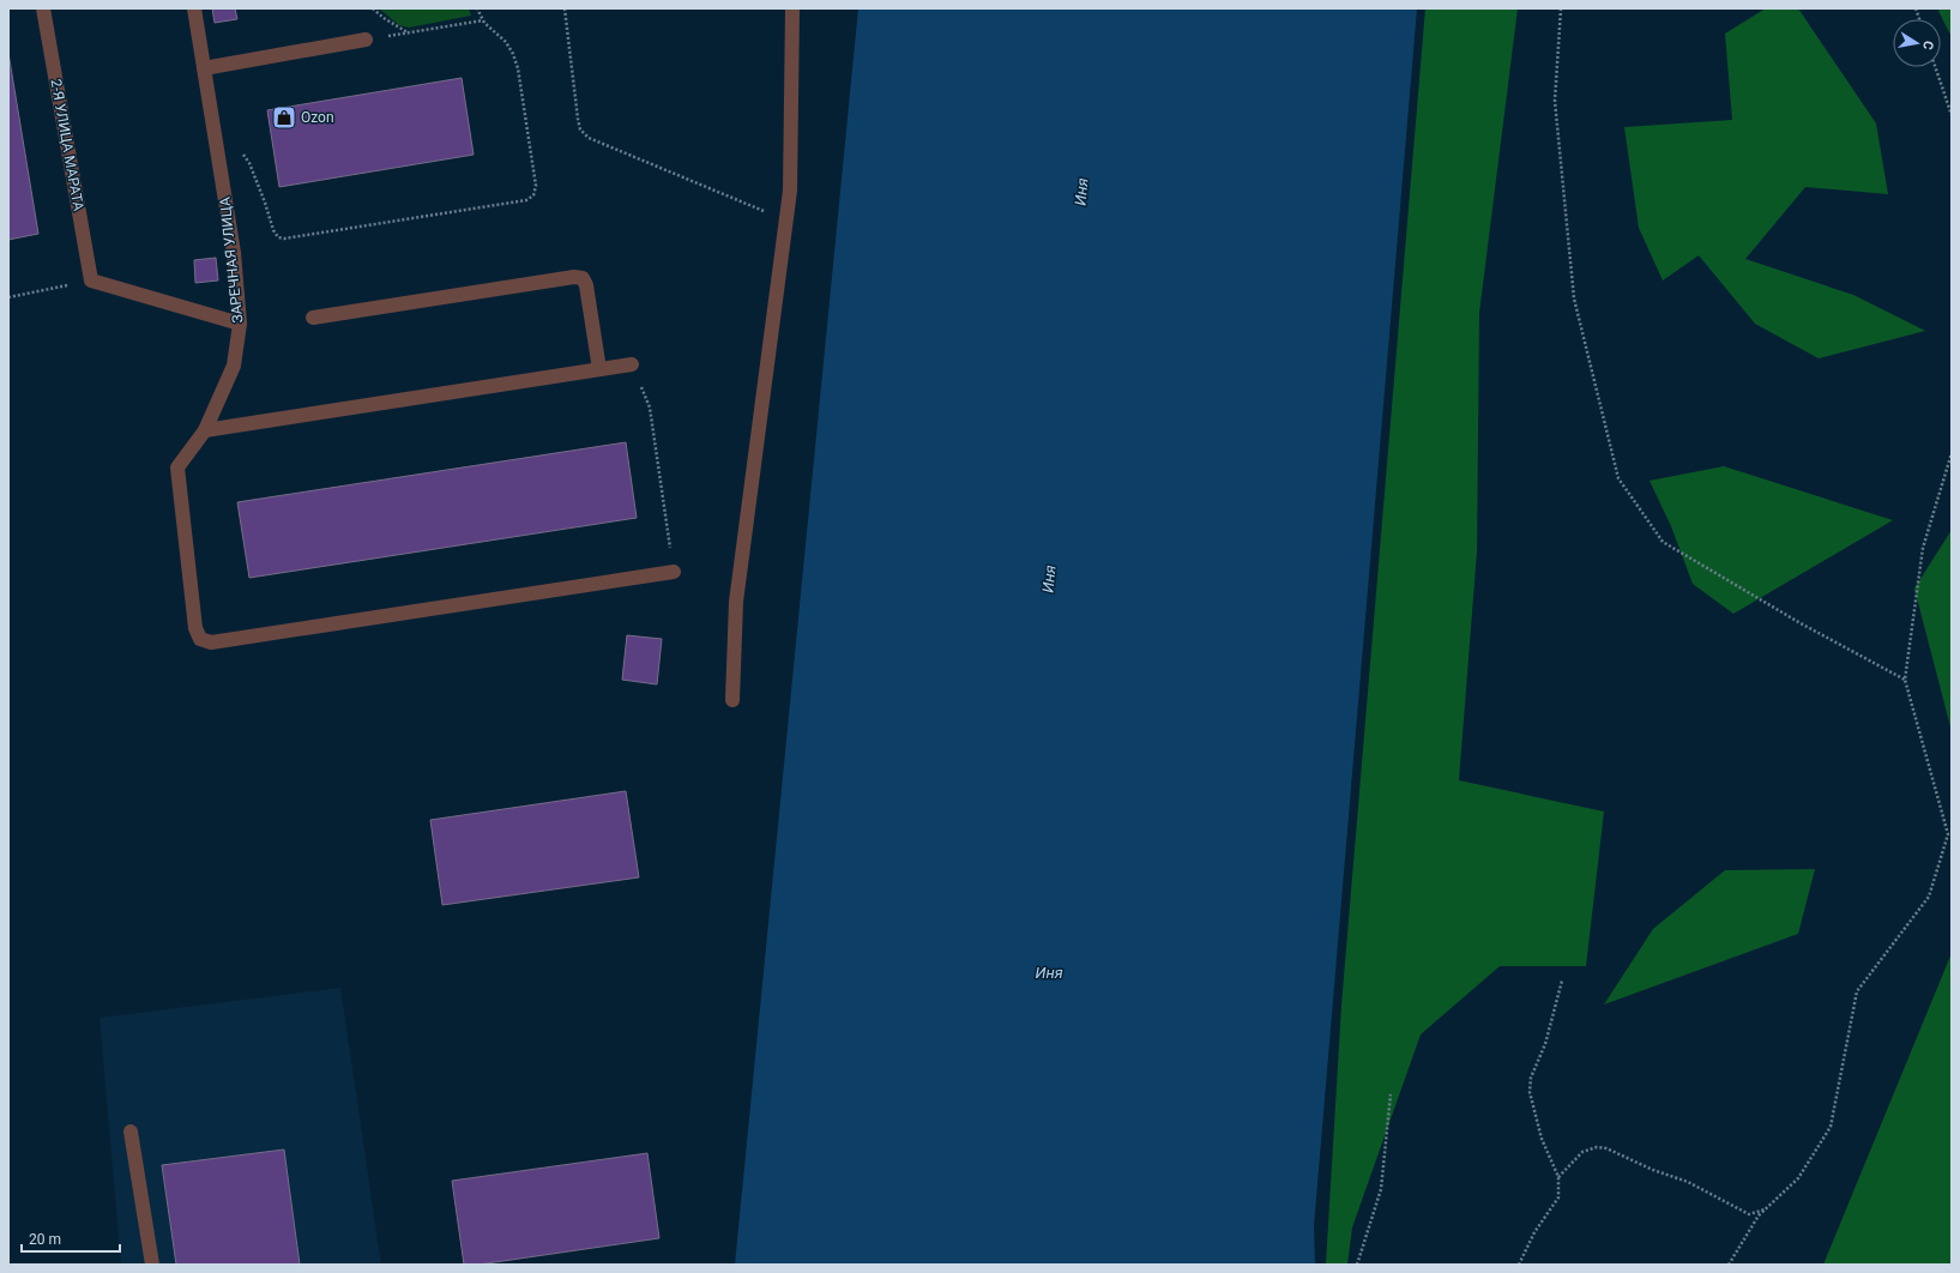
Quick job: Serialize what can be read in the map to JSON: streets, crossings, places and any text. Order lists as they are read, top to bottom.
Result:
{
  "streets": {
    "street": ["2-Я УЛИЦА МАРАТА", "ЗАРЕЧНАЯ УЛИЦА"]
  },
  "water": ["Иня"],
  "places": {
    "shop": ["Ozon"]
  },
  "scale_bar": "20 m",
  "north": "right"
}
